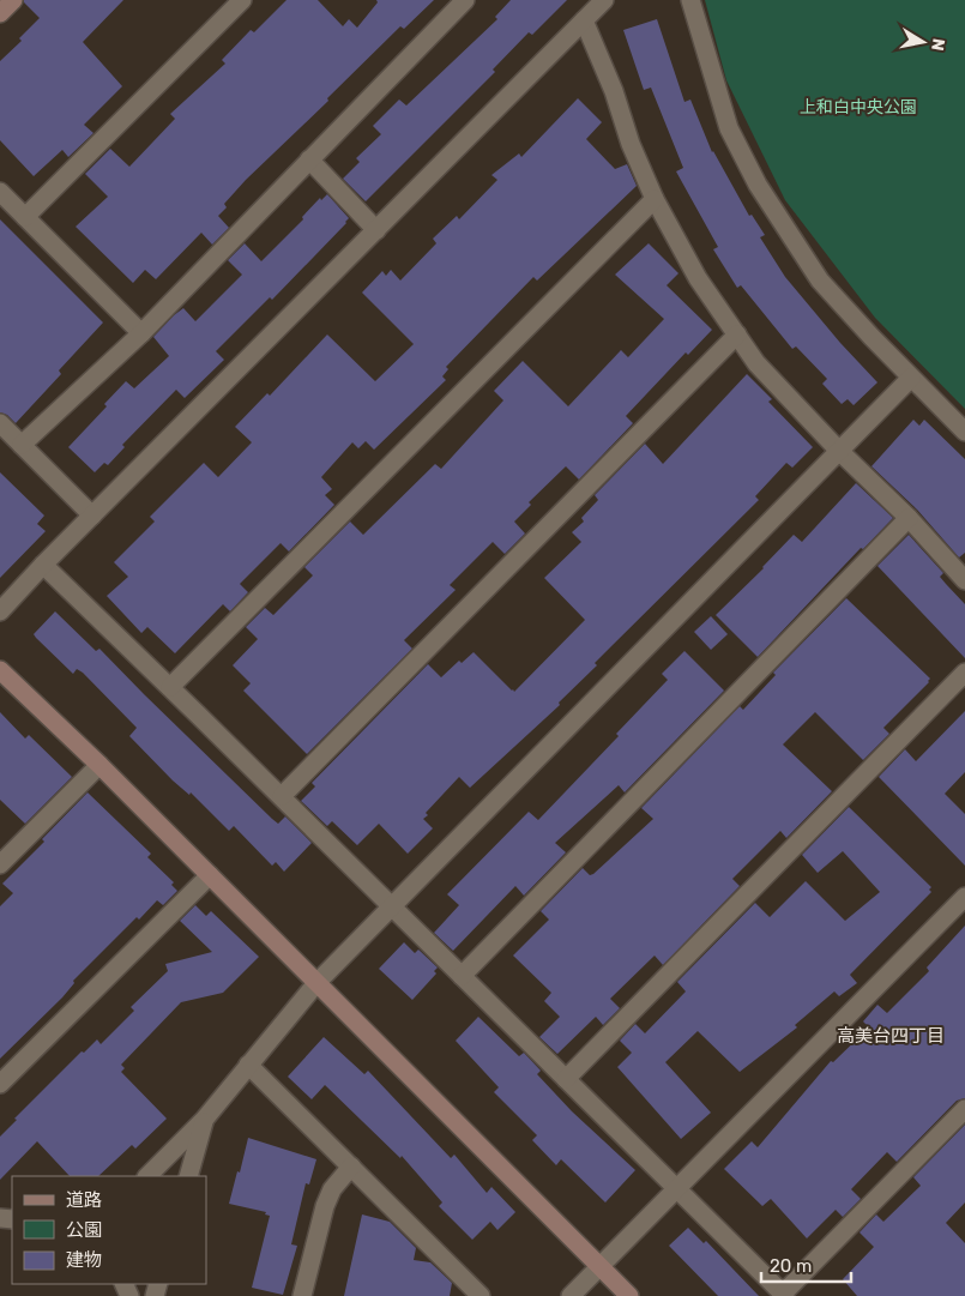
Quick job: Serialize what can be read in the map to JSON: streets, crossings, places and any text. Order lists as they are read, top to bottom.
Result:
{
  "districts": ["高美台四丁目"],
  "parks": ["上和白中央公園"],
  "legend": ["道路", "公園", "建物"],
  "scale_bar": "20 m",
  "north": "right"
}
